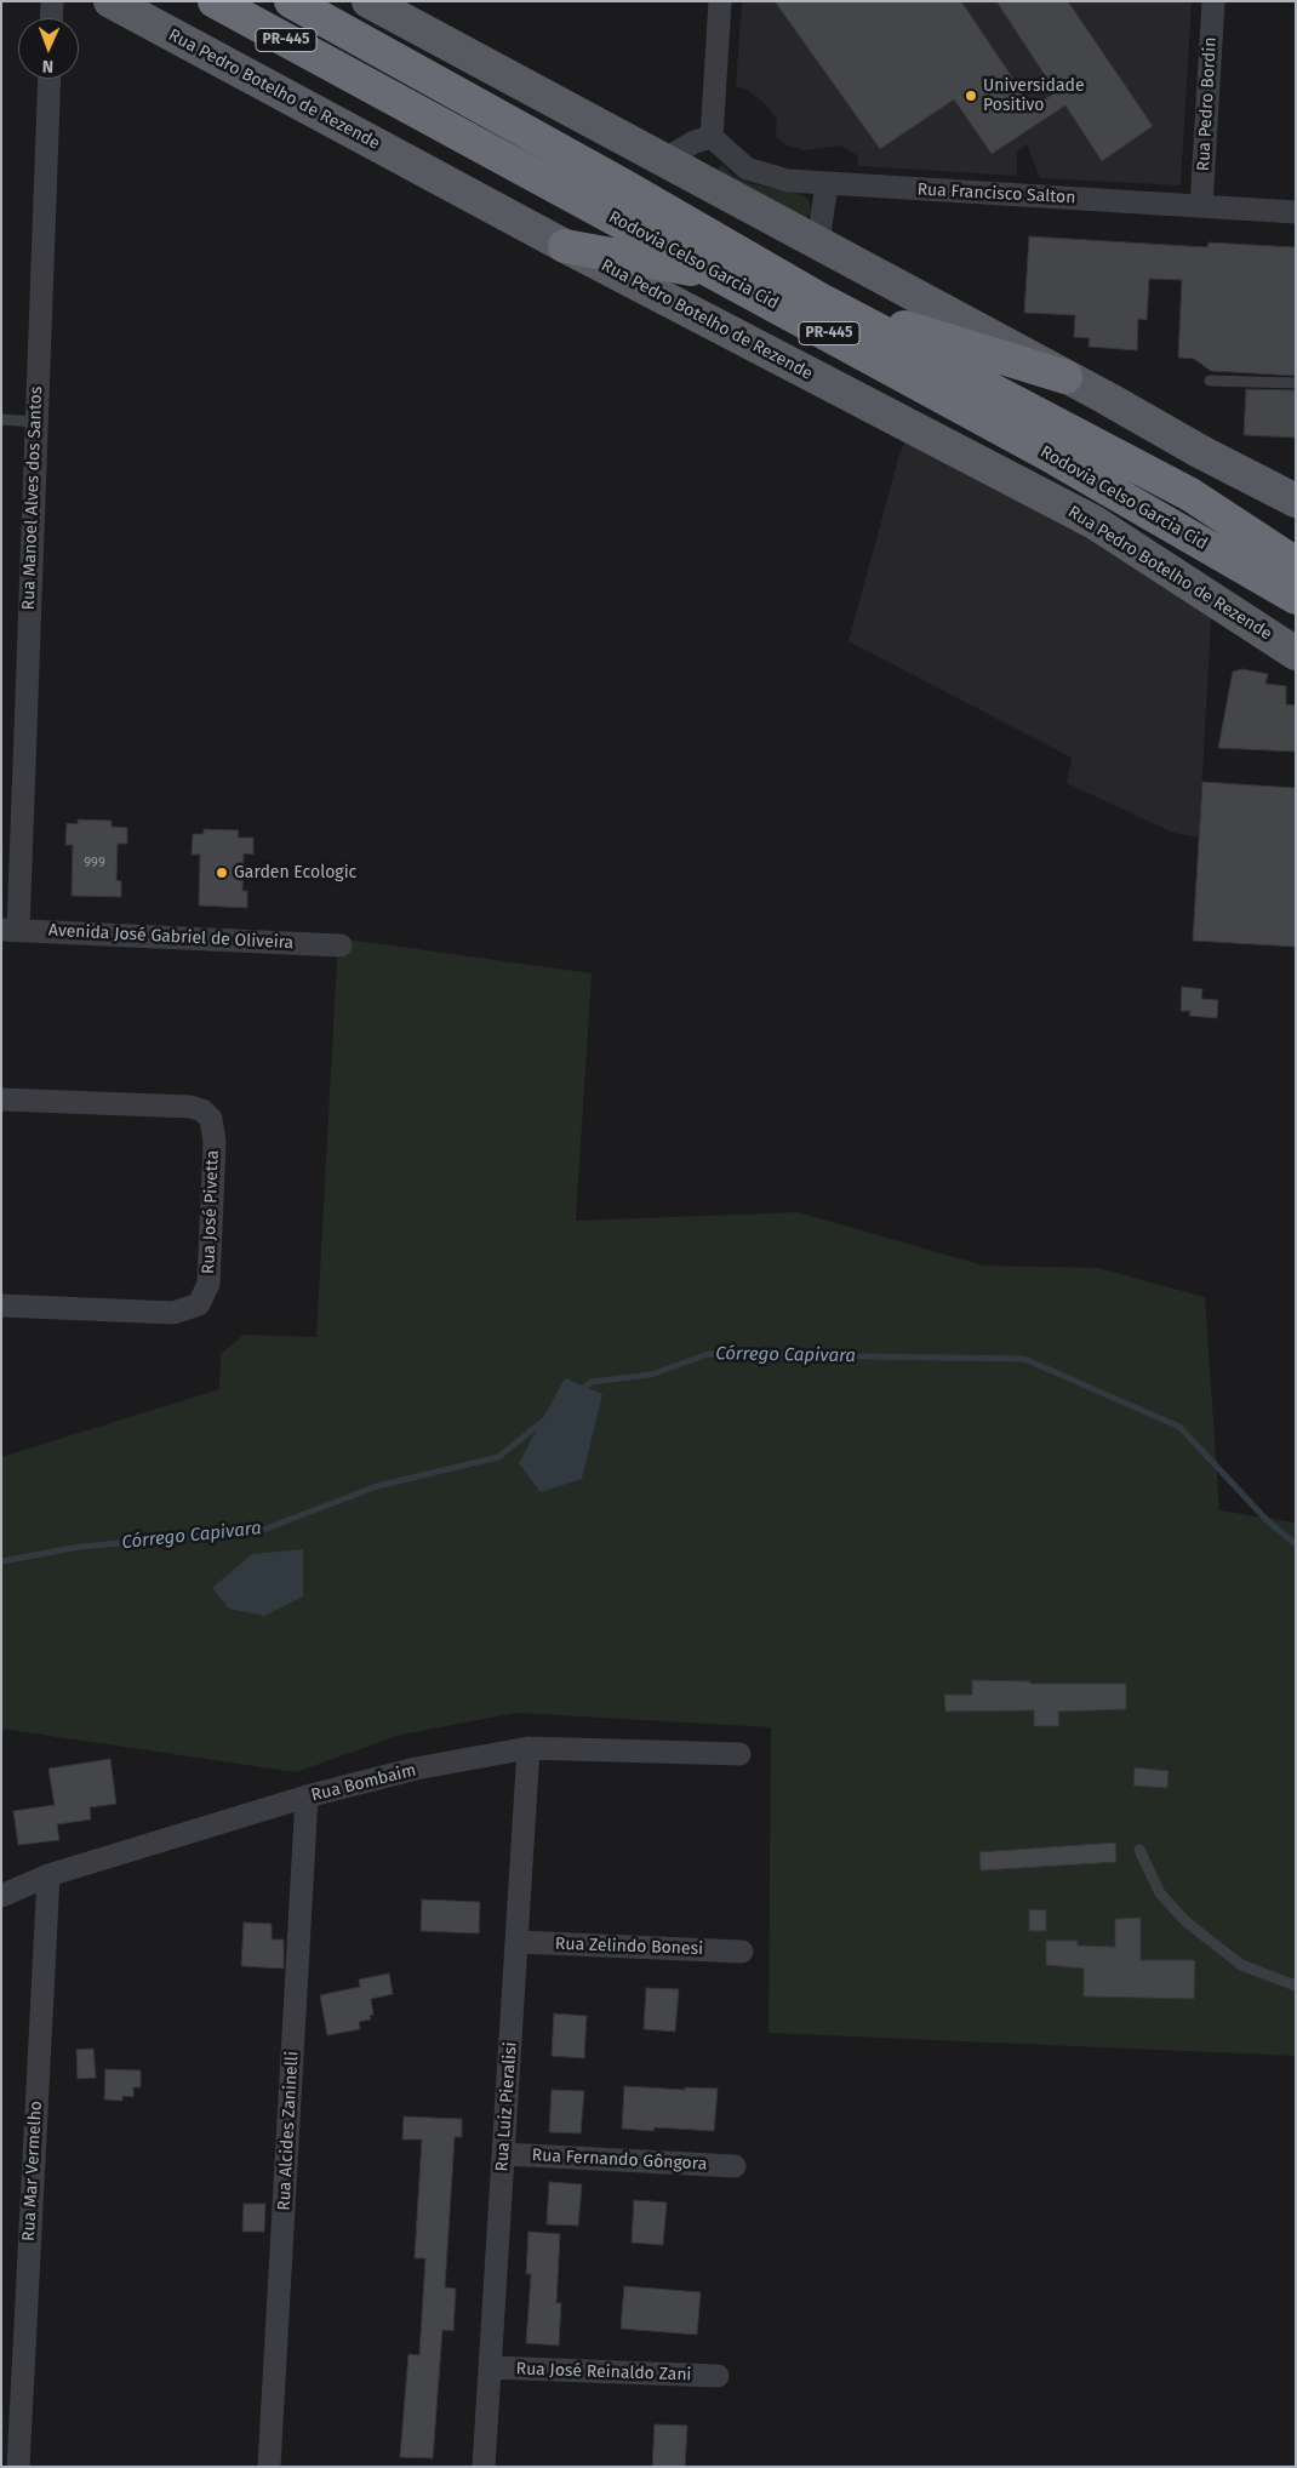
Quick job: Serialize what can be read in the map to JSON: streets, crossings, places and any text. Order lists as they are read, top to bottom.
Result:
{
  "streets": {
    "highway": ["PR-445", "Rodovia Celso Garcia Cid"],
    "main road": ["Rua Pedro Botelho de Rezende"],
    "street": [
      "Rua Pedro Bordin",
      "Rua Francisco Salton",
      "Rua Manoel Alves dos Santos",
      "Avenida José Gabriel de Oliveira",
      "Rua José Pivetta",
      "Rua Bombaim",
      "Rua Zelindo Bonesi",
      "Rua Luiz Pieralisi",
      "Rua Alcides Zaninelli",
      "Rua Fernando Gôngora",
      "Rua Mar Vermelho",
      "Rua José Reinaldo Zani"
    ]
  },
  "crossings": [
    ["Rua Pedro Bordin", "Rua Francisco Salton"],
    ["Rua Manoel Alves dos Santos", "Avenida José Gabriel de Oliveira"],
    ["Rua Bombaim", "Rua Luiz Pieralisi"],
    ["Rua Bombaim", "Rua Alcides Zaninelli"],
    ["Rua Bombaim", "Rua Mar Vermelho"],
    ["Rua Zelindo Bonesi", "Rua Luiz Pieralisi"],
    ["Rua Luiz Pieralisi", "Rua Fernando Gôngora"],
    ["Rua Luiz Pieralisi", "Rua José Reinaldo Zani"]
  ],
  "water": ["Córrego Capivara"],
  "places": ["Universidade Positivo", "Garden Ecologic"],
  "house_numbers": ["999"],
  "north": "bottom"
}
